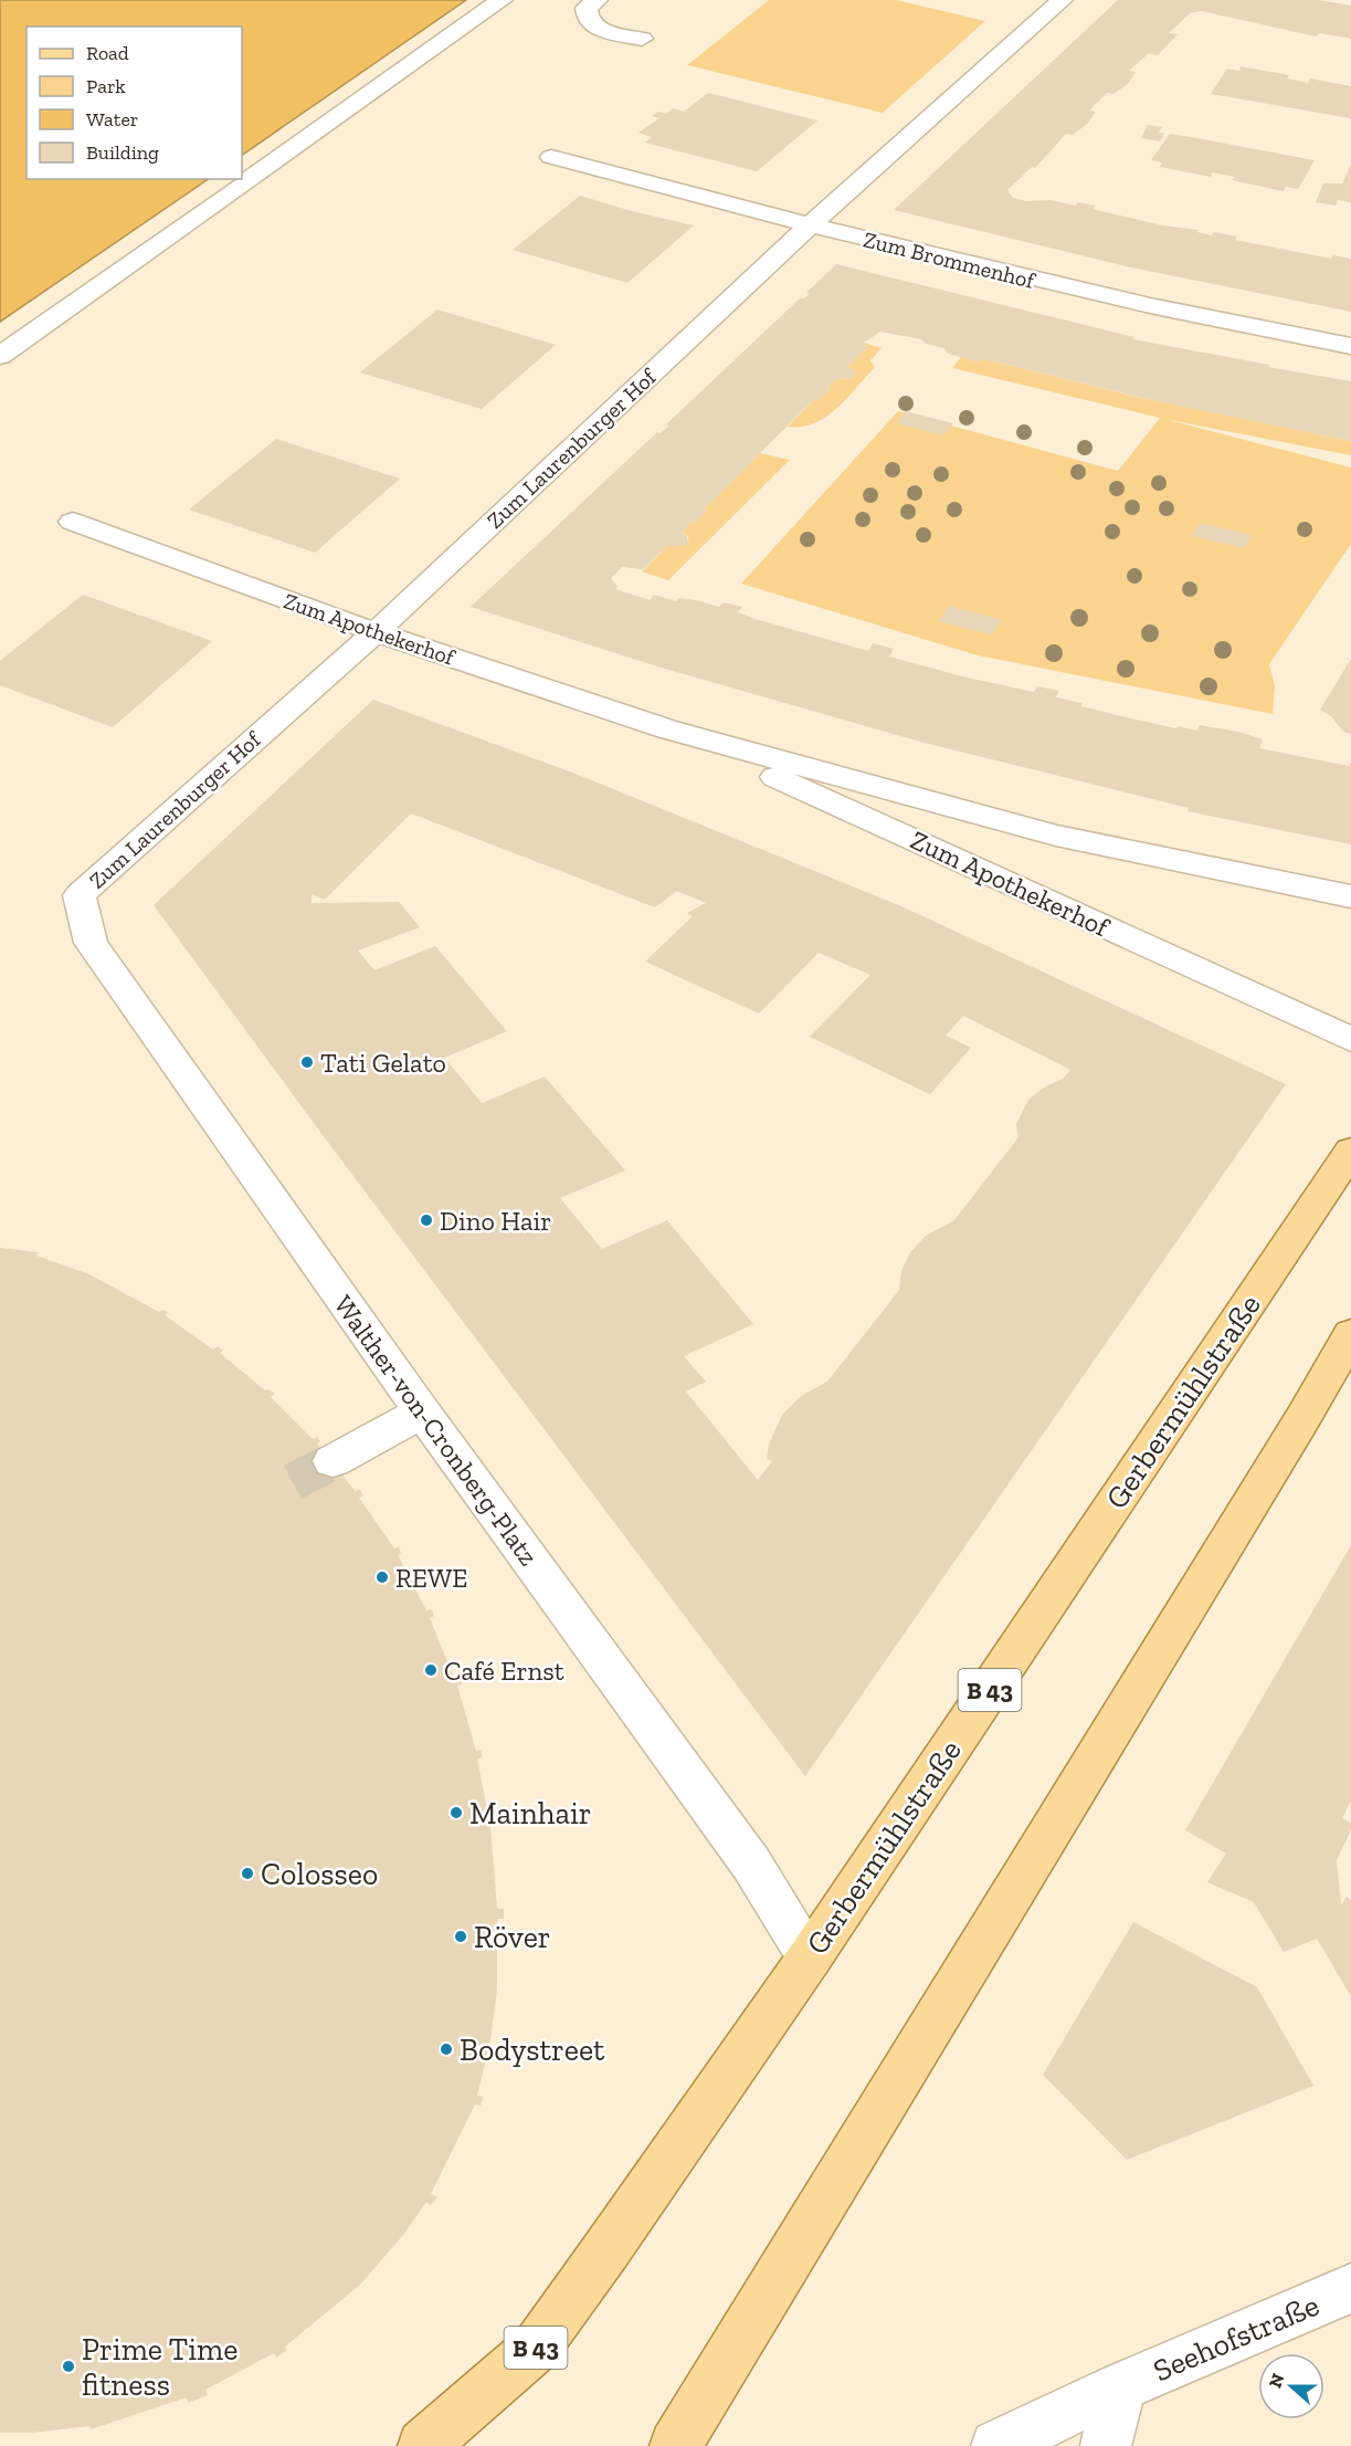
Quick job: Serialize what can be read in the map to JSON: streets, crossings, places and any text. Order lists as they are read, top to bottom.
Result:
{
  "streets": {
    "main road": ["Gerbermühlstraße", "B 43"],
    "street": [
      "Zum Brommenhof",
      "Zum Laurenburger Hof",
      "Zum Apothekerhof",
      "Walther-von-Cronberg-Platz",
      "Seehofstraße"
    ]
  },
  "crossings": [
    ["Zum Brommenhof", "Zum Laurenburger Hof"],
    ["Zum Laurenburger Hof", "Zum Apothekerhof"],
    ["Zum Laurenburger Hof", "Walther-von-Cronberg-Platz"],
    ["Gerbermühlstraße", "Walther-von-Cronberg-Platz"]
  ],
  "places": [
    "Tati Gelato",
    "Dino Hair",
    "REWE",
    "Café Ernst",
    "Mainhair",
    "Colosseo",
    "Röver",
    "Bodystreet",
    "Prime Time fitness"
  ],
  "legend": [
    "Road",
    "Park",
    "Water",
    "Building"
  ],
  "north": "left"
}
